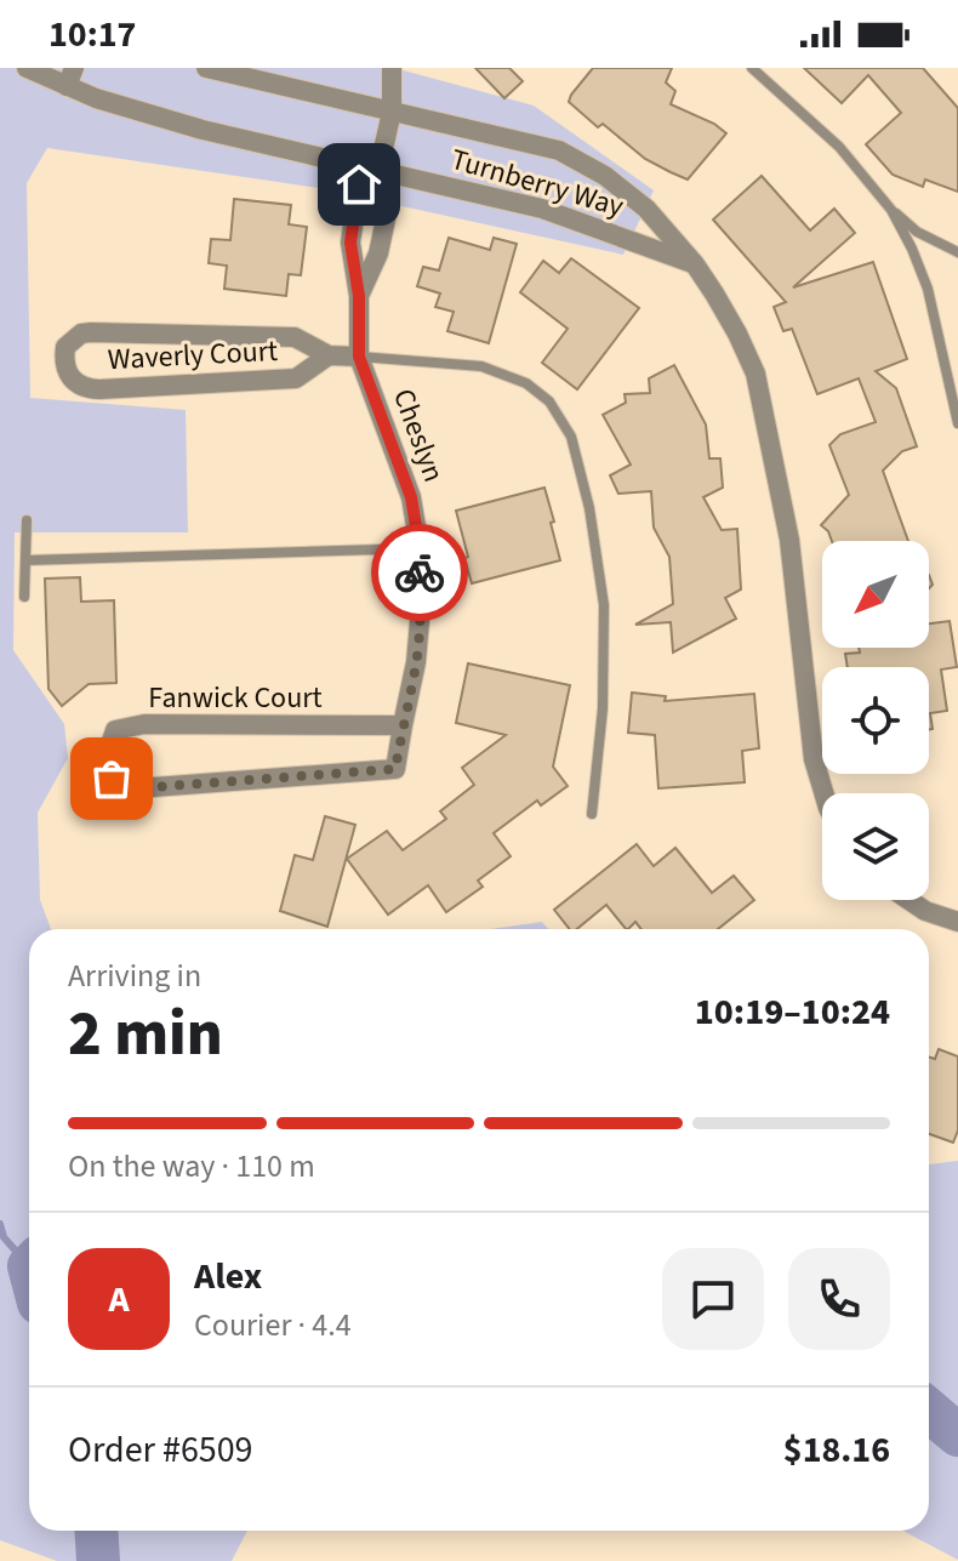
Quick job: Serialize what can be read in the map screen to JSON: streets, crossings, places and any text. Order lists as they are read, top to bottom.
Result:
{
  "streets": {
    "street": [
      "Turnberry Way",
      "Waverly Court",
      "Cheslyn",
      "Fanwick Court"
    ]
  },
  "crossings": [
    ["Turnberry Way", "Cheslyn"],
    ["Waverly Court", "Cheslyn"],
    ["Cheslyn", "Fanwick Court"]
  ],
  "north": "bottom left",
  "page": {
    "status": "10:17",
    "heading": ["2 min", "Arriving in", "10:19–10:24"],
    "panel": [
      "Alex",
      "Courier · 4.4",
      "Order #6509",
      "$18.16"
    ],
    "bar": "On the way · 110 m",
    "round": "A"
  }
}
